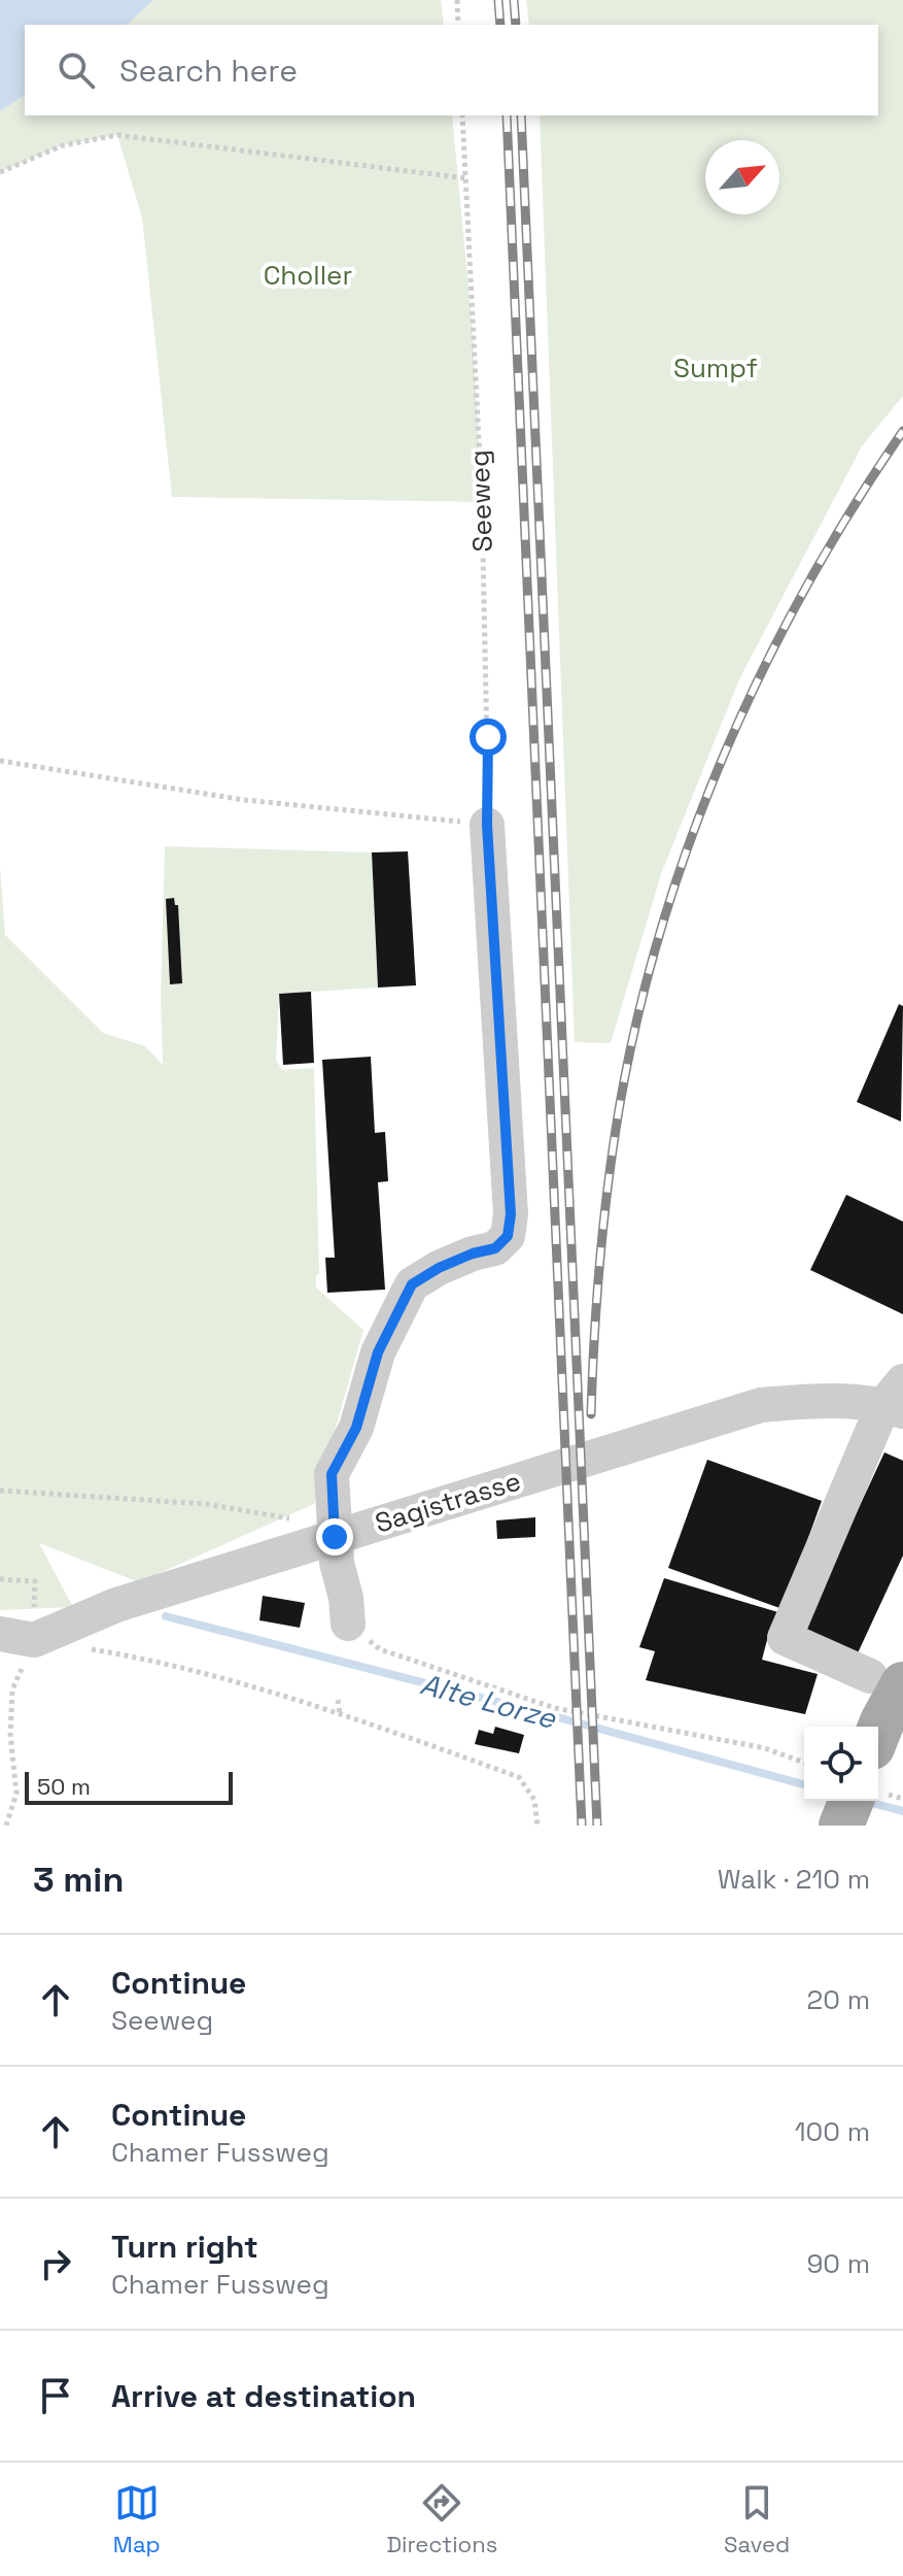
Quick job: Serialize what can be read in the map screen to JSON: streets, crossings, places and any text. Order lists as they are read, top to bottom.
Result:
{
  "streets": {
    "street": ["Sagistrasse"],
    "path": ["Seeweg"]
  },
  "water": ["Alte Lorze"],
  "parks": ["Choller", "Sumpf"],
  "scale_bar": "50 m",
  "north": "top right",
  "page": {
    "search": "Search here",
    "scale": "50 m",
    "heading": ["3 min", "Walk · 210 m"],
    "list": [
      ["Continue", "Seeweg", "20 m"],
      ["Continue", "Chamer Fussweg", "100 m"],
      ["Turn right", "Chamer Fussweg", "90 m"],
      "Arrive at destination"
    ],
    "nav": ["Map", "Directions", "Saved"]
  }
}
